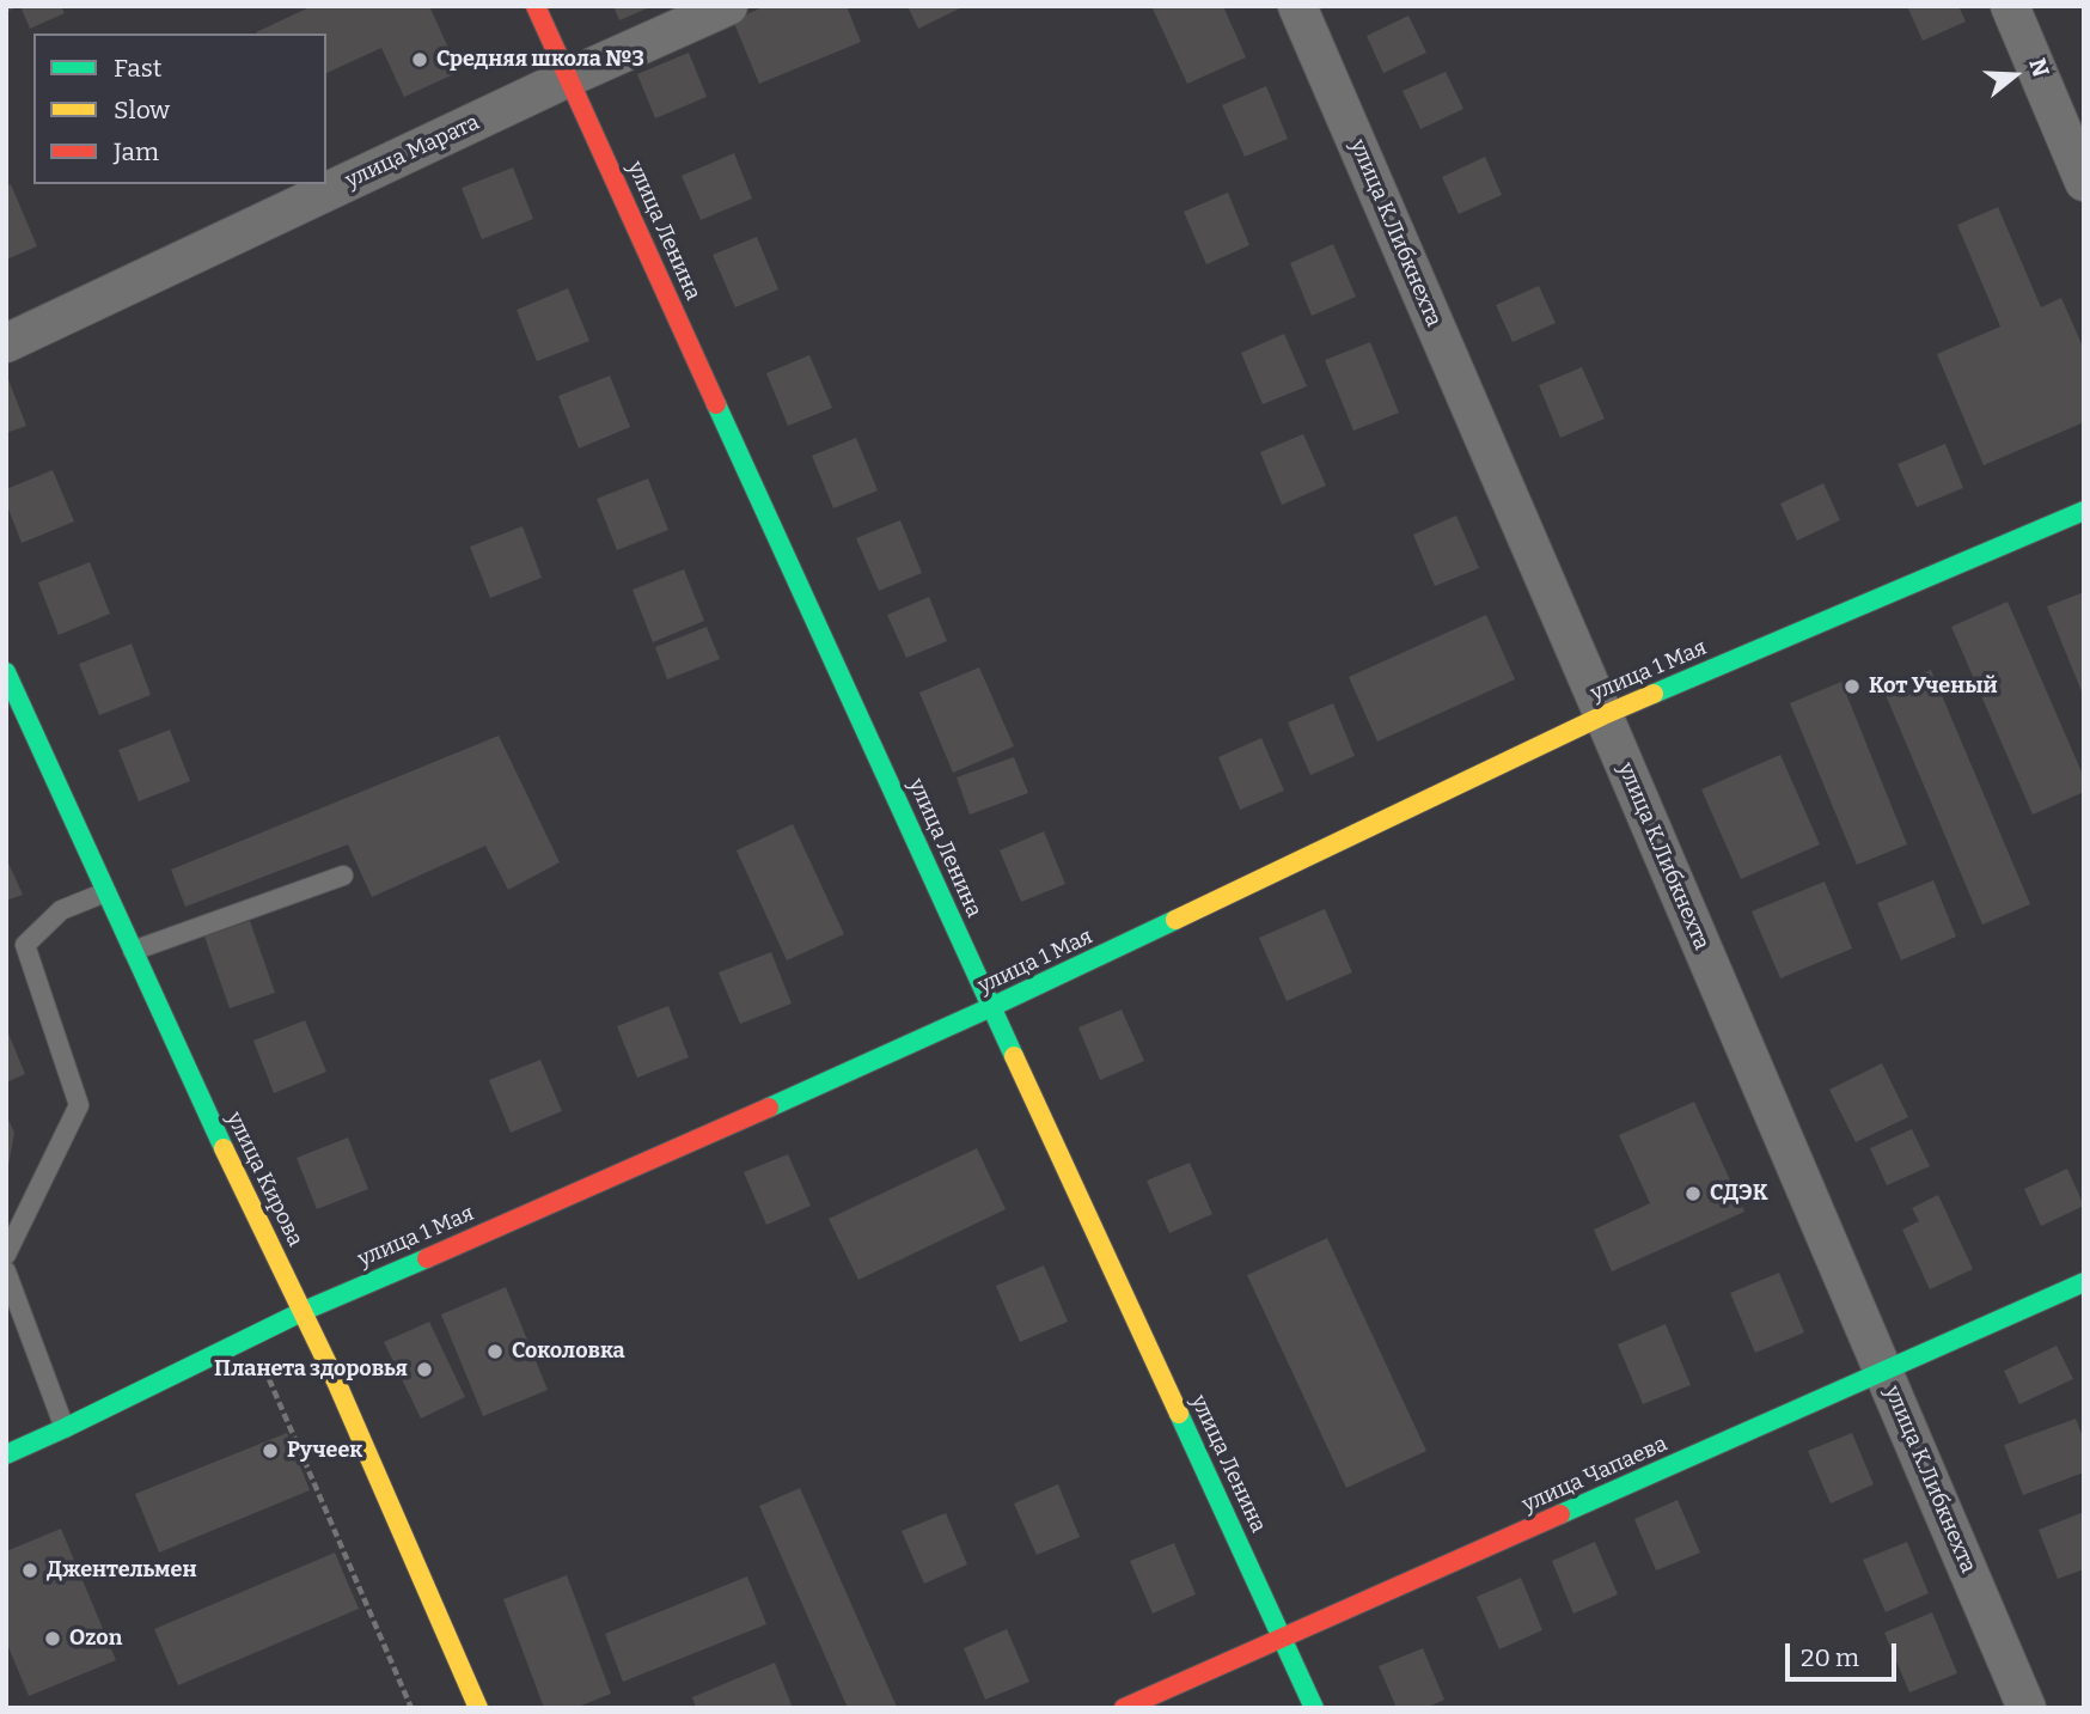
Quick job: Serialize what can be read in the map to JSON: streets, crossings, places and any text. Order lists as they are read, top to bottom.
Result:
{
  "streets": {
    "main road": [
      "улица Ленина",
      "улица 1 Мая",
      "улица Кирова",
      "улица Чапаева"
    ],
    "street": ["улица Марата", "улица К.Либкнехта"]
  },
  "crossings": [
    ["улица Марата", "улица Ленина"],
    ["улица Ленина", "улица 1 Мая"],
    ["улица Ленина", "улица Чапаева"],
    ["улица К.Либкнехта", "улица 1 Мая"],
    ["улица К.Либкнехта", "улица Чапаева"],
    ["улица 1 Мая", "улица Кирова"]
  ],
  "places": [
    "Средняя школа №3",
    "Кот Ученый",
    "СДЭК",
    "Соколовка",
    "Планета здоровья",
    "Ручеек",
    "Джентельмен",
    "Ozon"
  ],
  "legend": ["Fast", "Slow", "Jam"],
  "scale_bar": "20 m",
  "north": "right"
}
